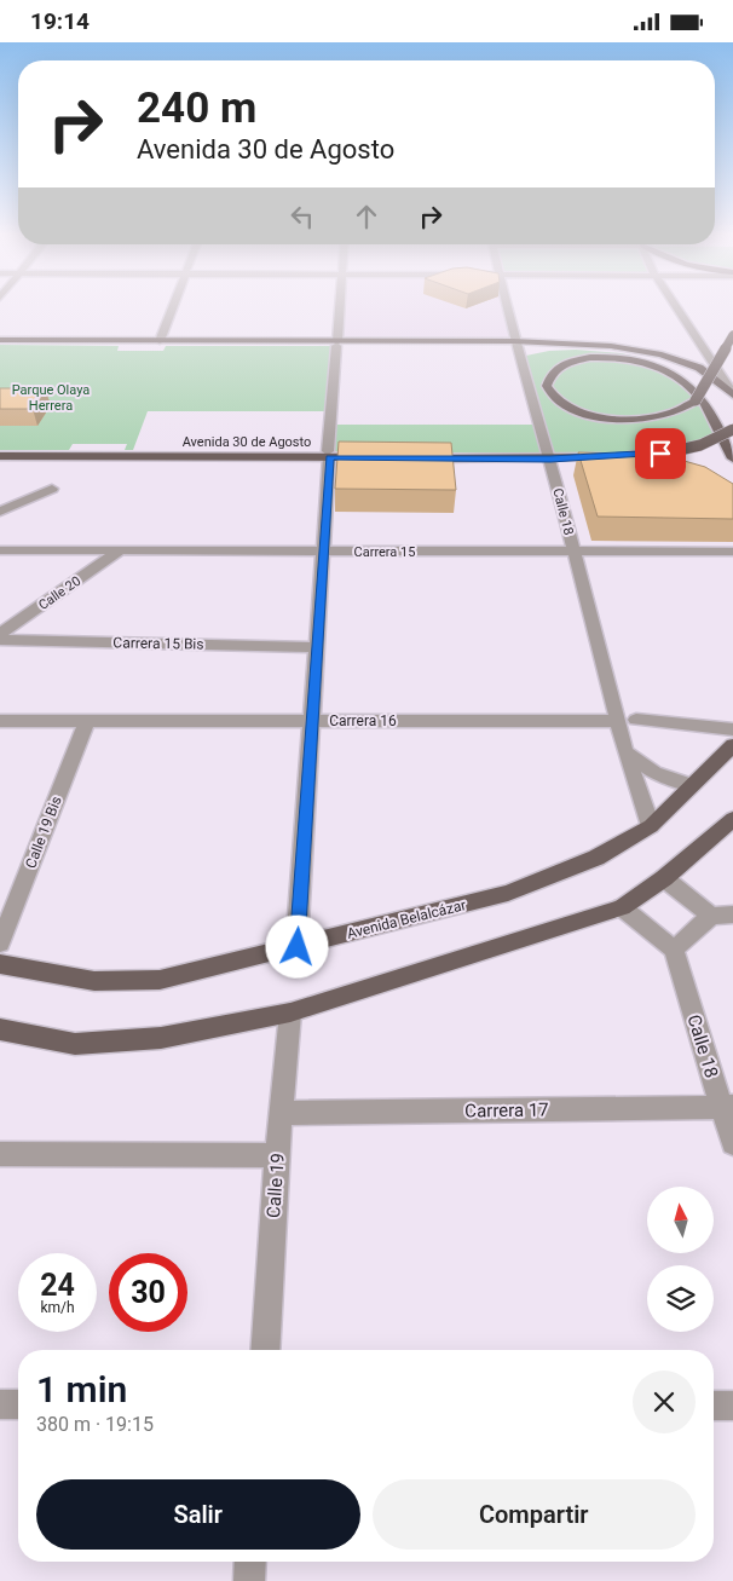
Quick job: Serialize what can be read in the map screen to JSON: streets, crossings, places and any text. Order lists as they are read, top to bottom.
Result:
{
  "streets": {
    "main road": ["Avenida 30 de Agosto", "Avenida Belalcázar"],
    "street": [
      "Calle 18",
      "Carrera 15",
      "Calle 20",
      "Carrera 15 Bis",
      "Carrera 16",
      "Calle 19 Bis",
      "Carrera 17",
      "Calle 19"
    ]
  },
  "crossings": [
    ["Calle 18", "Carrera 15"],
    ["Calle 18", "Carrera 16"],
    ["Calle 18", "Avenida Belalcázar"],
    ["Calle 18", "Carrera 17"],
    ["Carrera 15", "Calle 20"],
    ["Carrera 16", "Calle 19 Bis"],
    ["Carrera 17", "Calle 19"]
  ],
  "parks": ["Parque Olaya Herrera"],
  "north": "top",
  "page": {
    "status": "19:14",
    "turn": ["240 m", "Avenida 30 de Agosto"],
    "speed": "24 km/h",
    "limit": "30",
    "heading": ["1 min", "380 m · 19:15"],
    "buttons": ["Salir", "Compartir"]
  }
}
